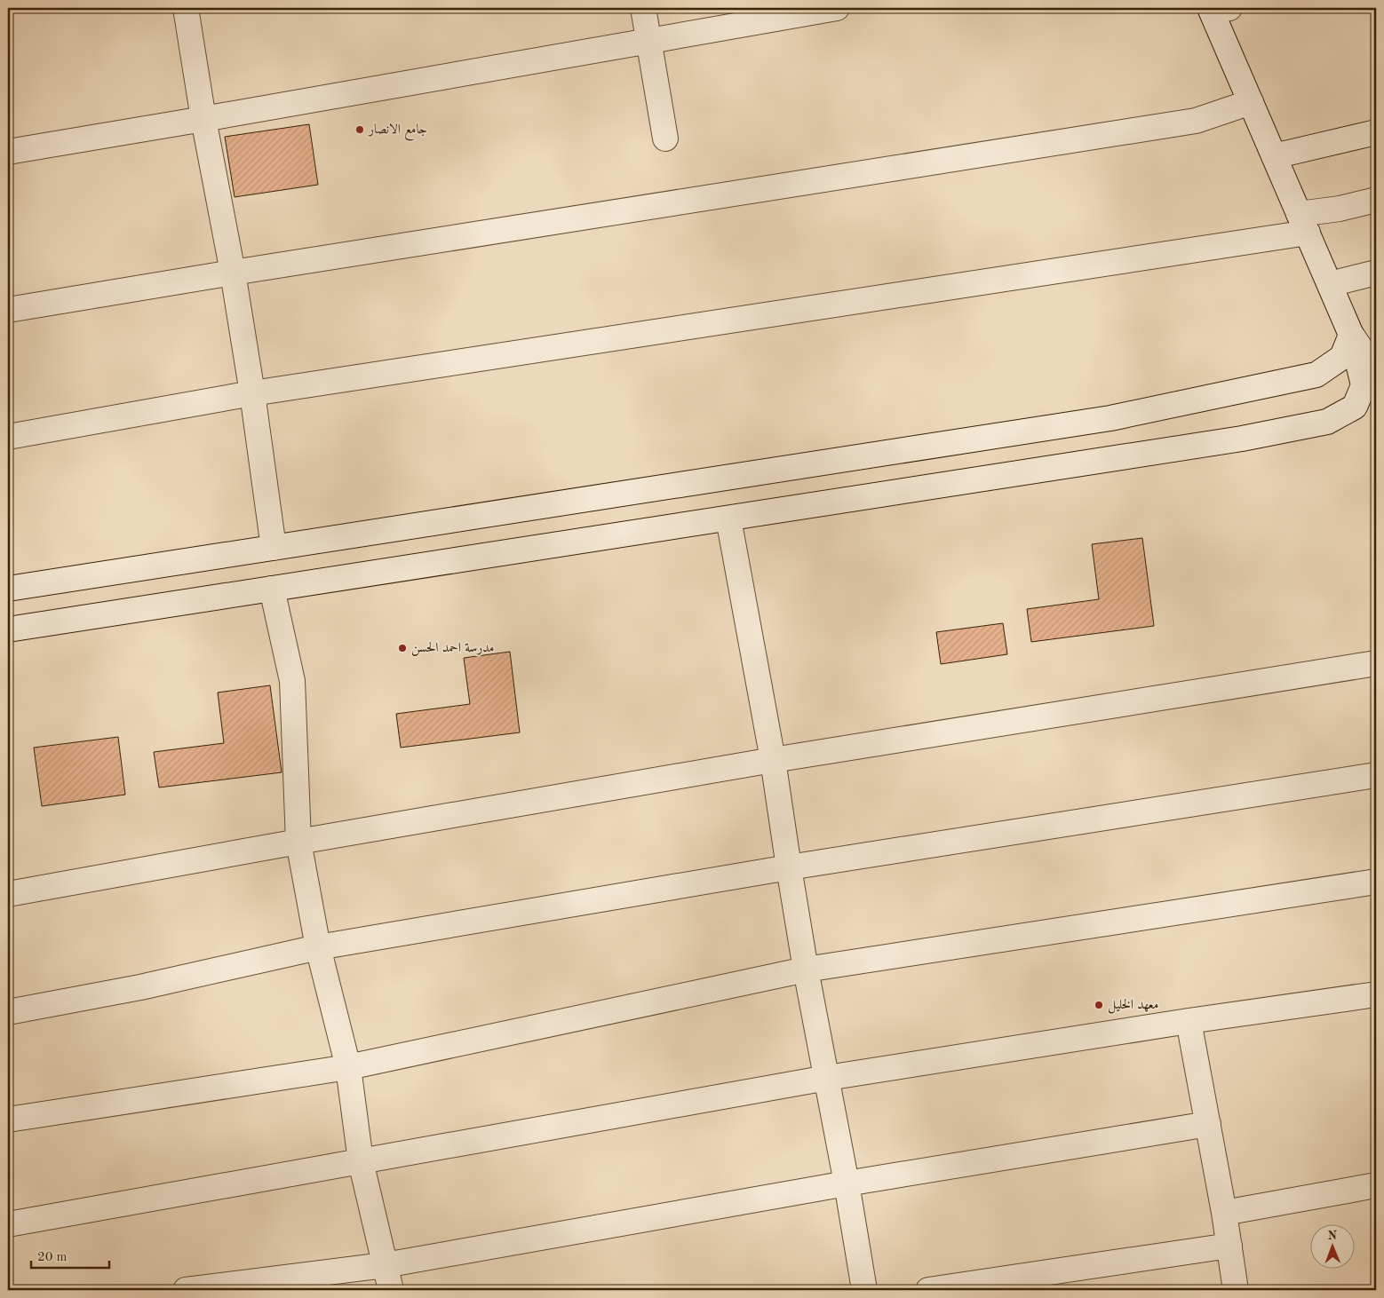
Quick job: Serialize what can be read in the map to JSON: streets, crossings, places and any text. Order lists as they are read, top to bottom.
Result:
{
  "places": ["جامع الانصار", "مدرسة احمد الحسن", "معهد الخليل"],
  "scale_bar": "20 m",
  "north": "top"
}
